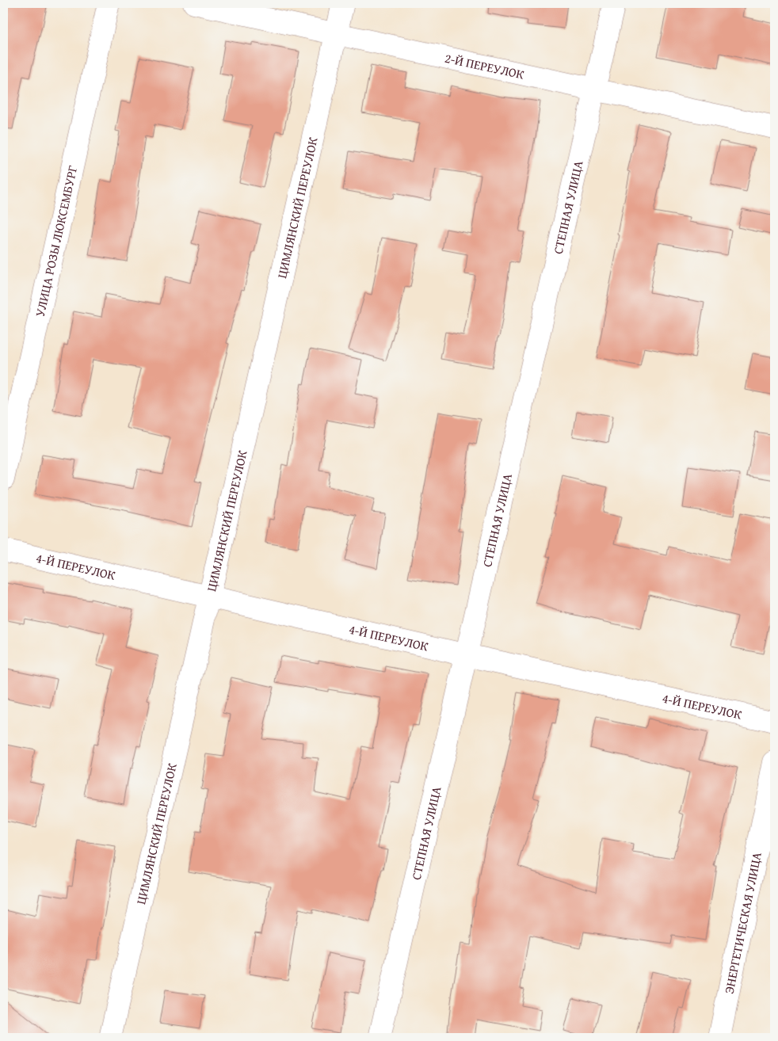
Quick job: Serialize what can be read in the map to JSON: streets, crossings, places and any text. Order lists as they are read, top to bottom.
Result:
{
  "streets": {
    "street": [
      "2-Й ПЕРЕУЛОК",
      "ЦИМЛЯНСКИЙ ПЕРЕУЛОК",
      "СТЕПНАЯ УЛИЦА",
      "УЛИЦА РОЗЫ ЛЮКСЕМБУРГ",
      "4-Й ПЕРЕУЛОК",
      "ЭНЕРГЕТИЧЕСКАЯ УЛИЦА"
    ]
  },
  "crossings": [
    ["2-Й ПЕРЕУЛОК", "ЦИМЛЯНСКИЙ ПЕРЕУЛОК"],
    ["2-Й ПЕРЕУЛОК", "СТЕПНАЯ УЛИЦА"],
    ["ЦИМЛЯНСКИЙ ПЕРЕУЛОК", "4-Й ПЕРЕУЛОК"],
    ["СТЕПНАЯ УЛИЦА", "4-Й ПЕРЕУЛОК"]
  ]
}
